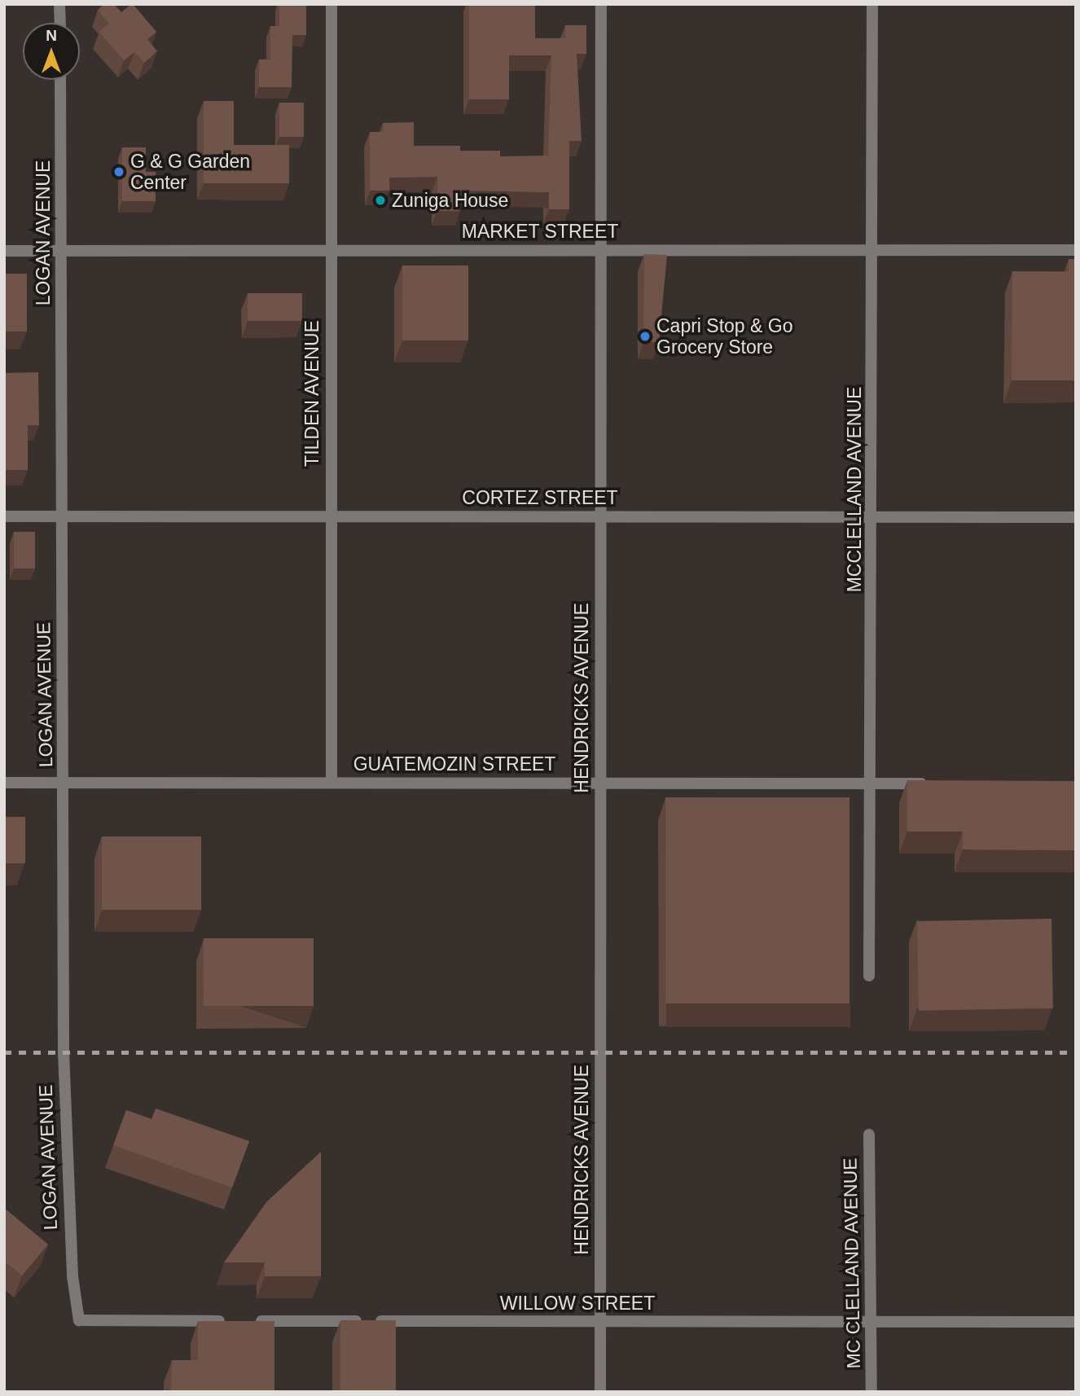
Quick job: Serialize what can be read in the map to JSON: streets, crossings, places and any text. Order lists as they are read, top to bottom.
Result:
{
  "streets": {
    "street": [
      "MARKET STREET",
      "LOGAN AVENUE",
      "TILDEN AVENUE",
      "MCCLELLAND AVENUE",
      "CORTEZ STREET",
      "HENDRICKS AVENUE",
      "GUATEMOZIN STREET",
      "MC CLELLAND AVENUE",
      "WILLOW STREET"
    ]
  },
  "crossings": [
    ["MARKET STREET", "LOGAN AVENUE"],
    ["MARKET STREET", "TILDEN AVENUE"],
    ["MARKET STREET", "MCCLELLAND AVENUE"],
    ["MARKET STREET", "HENDRICKS AVENUE"],
    ["LOGAN AVENUE", "CORTEZ STREET"],
    ["LOGAN AVENUE", "GUATEMOZIN STREET"],
    ["LOGAN AVENUE", "WILLOW STREET"],
    ["TILDEN AVENUE", "CORTEZ STREET"],
    ["TILDEN AVENUE", "GUATEMOZIN STREET"],
    ["MCCLELLAND AVENUE", "CORTEZ STREET"],
    ["MCCLELLAND AVENUE", "GUATEMOZIN STREET"],
    ["CORTEZ STREET", "HENDRICKS AVENUE"],
    ["HENDRICKS AVENUE", "GUATEMOZIN STREET"],
    ["HENDRICKS AVENUE", "WILLOW STREET"],
    ["MC CLELLAND AVENUE", "WILLOW STREET"]
  ],
  "places": ["G & G Garden Center", "Zuniga House", "Capri Stop & Go Grocery Store"],
  "north": "top"
}
